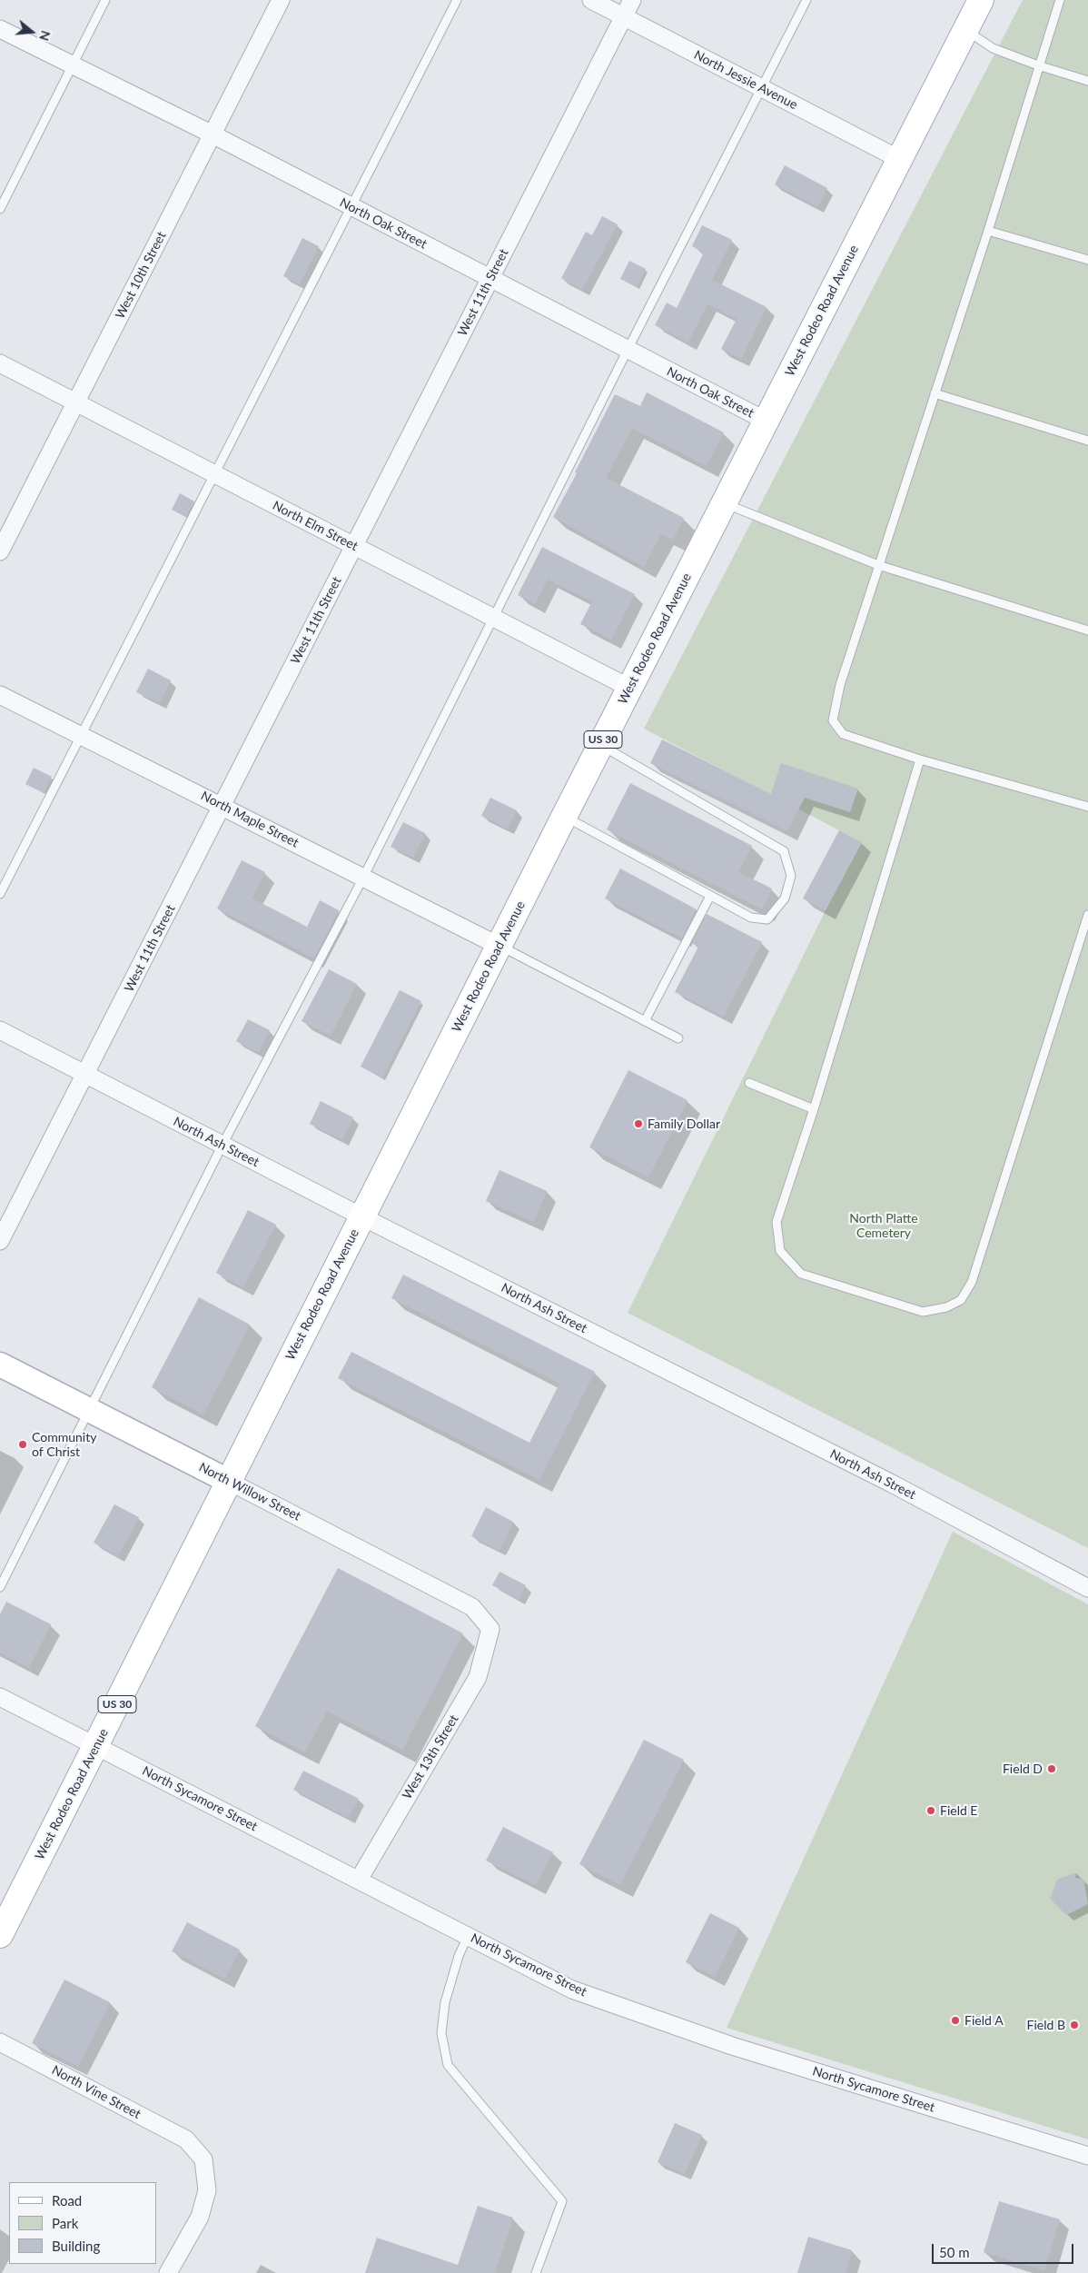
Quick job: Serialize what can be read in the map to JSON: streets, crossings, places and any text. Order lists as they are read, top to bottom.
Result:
{
  "streets": {
    "main road": ["West Rodeo Road Avenue", "US 30", "North Willow Street"],
    "street": [
      "North Jessie Avenue",
      "North Oak Street",
      "West 10th Street",
      "West 11th Street",
      "North Elm Street",
      "North Maple Street",
      "North Ash Street",
      "West 13th Street",
      "North Sycamore Street",
      "North Vine Street"
    ]
  },
  "crossings": [
    ["North Jessie Avenue", "West 11th Street"],
    ["North Jessie Avenue", "West Rodeo Road Avenue"],
    ["North Oak Street", "West 10th Street"],
    ["North Oak Street", "West 11th Street"],
    ["North Oak Street", "West Rodeo Road Avenue"],
    ["West 10th Street", "North Elm Street"],
    ["West 11th Street", "North Elm Street"],
    ["West 11th Street", "North Maple Street"],
    ["West 11th Street", "North Ash Street"],
    ["West Rodeo Road Avenue", "North Elm Street"],
    ["West Rodeo Road Avenue", "North Maple Street"],
    ["West Rodeo Road Avenue", "North Ash Street"],
    ["West Rodeo Road Avenue", "North Willow Street"],
    ["West Rodeo Road Avenue", "North Sycamore Street"],
    ["North Willow Street", "West 13th Street"],
    ["West 13th Street", "North Sycamore Street"]
  ],
  "parks": ["North Platte Cemetery"],
  "places": [
    "Family Dollar",
    "Community of Christ",
    "Field D",
    "Field E",
    "Field A",
    "Field B"
  ],
  "legend": ["Road", "Park", "Building"],
  "scale_bar": "50 m",
  "north": "right"
}
